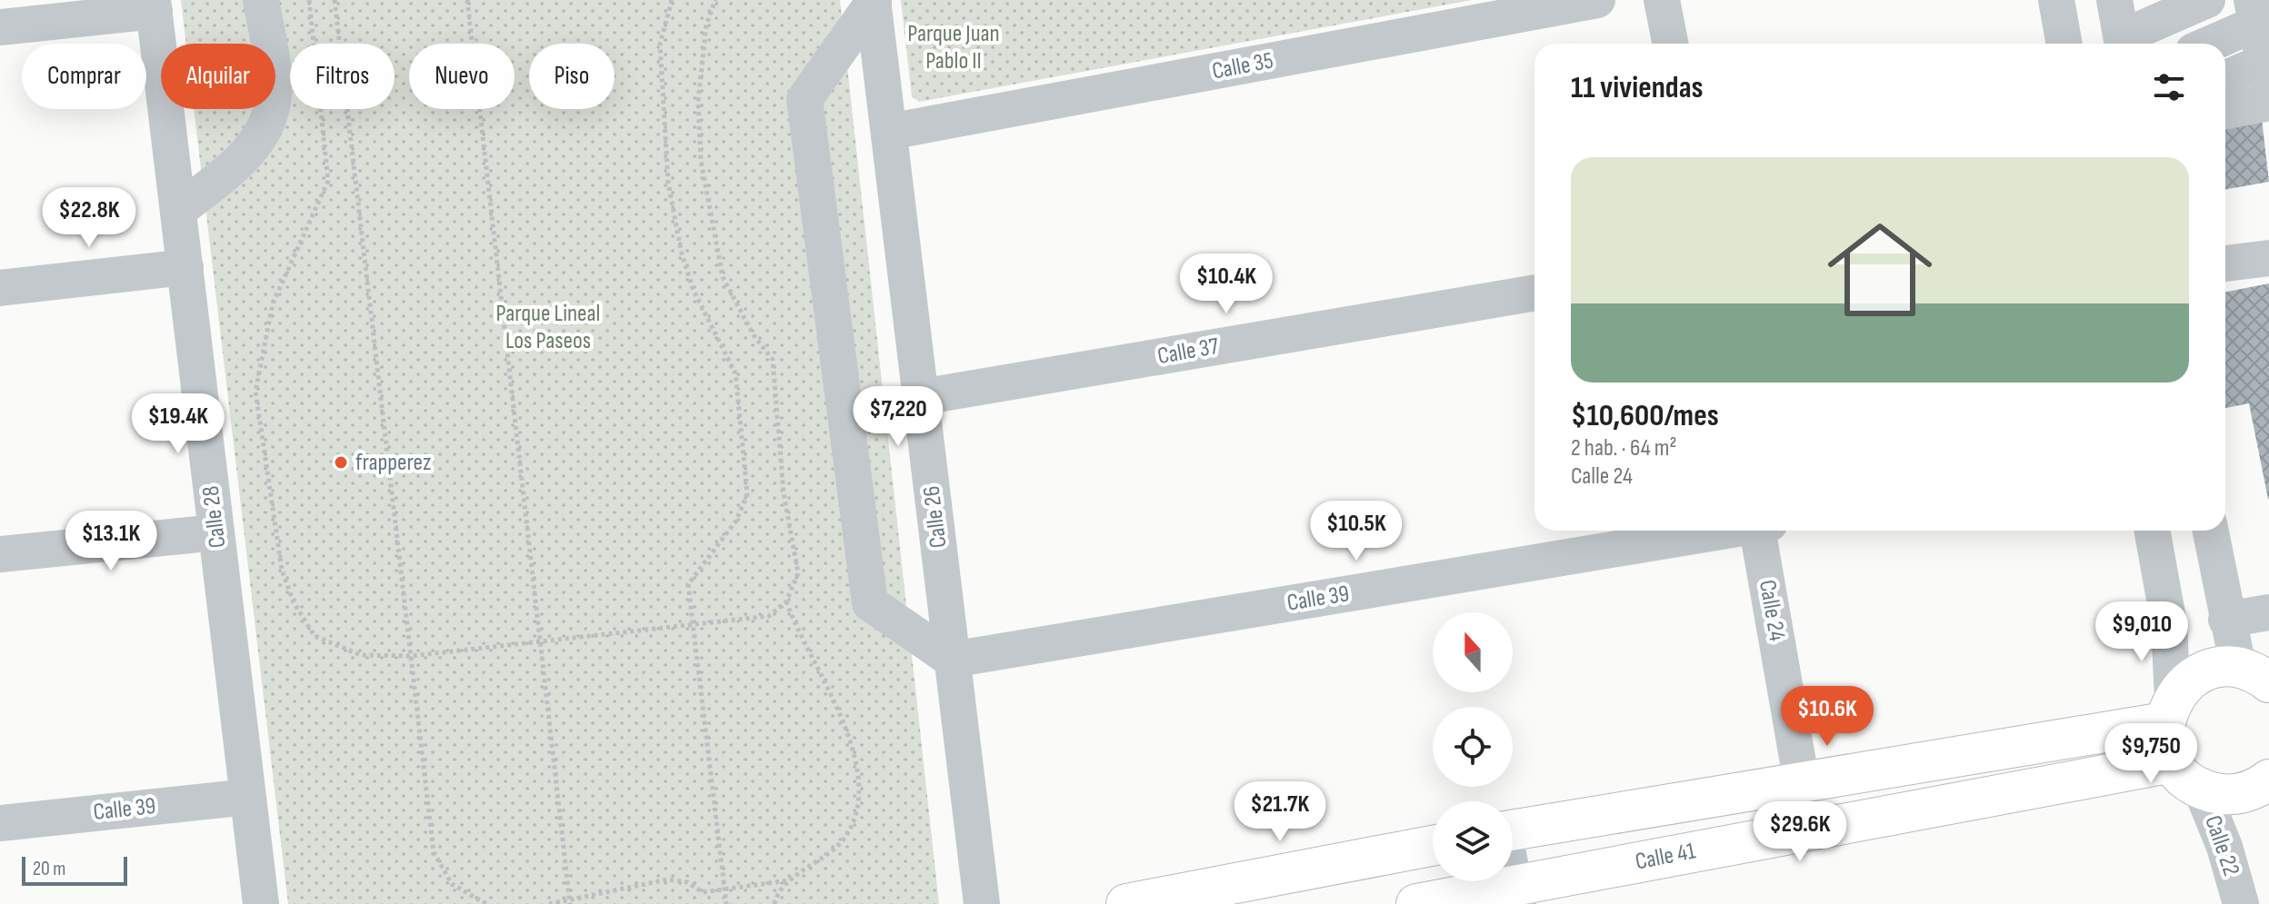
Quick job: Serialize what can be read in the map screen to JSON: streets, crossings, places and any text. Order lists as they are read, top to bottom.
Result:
{
  "streets": {
    "main road": ["Calle 41"],
    "street": [
      "Calle 35",
      "Calle 37",
      "Calle 28",
      "Calle 26",
      "Calle 39",
      "Calle 24",
      "Calle 22"
    ]
  },
  "crossings": [
    ["Calle 35", "Calle 26"],
    ["Calle 37", "Calle 26"],
    ["Calle 28", "Calle 39"],
    ["Calle 26", "Calle 39"]
  ],
  "parks": ["Parque Juan Pablo II", "Parque Lineal Los Paseos"],
  "places": ["frapperez"],
  "scale_bar": "20 m",
  "north": "top",
  "page": {
    "chip": [
      "Comprar",
      "Alquilar",
      "Filtros",
      "Nuevo",
      "Piso"
    ],
    "heading": "11 viviendas",
    "list": [
      {
        "name": "$10,600/mes",
        "note": "2 hab. · 64 m² · Calle 24"
      }
    ],
    "price": [
      "$22.8K",
      "$10.4K",
      "$7,220",
      "$19.4K",
      "$10.5K",
      "$13.1K",
      "$9,010",
      "$10.6K",
      "$9,750",
      "$21.7K",
      "$29.6K"
    ],
    "scale": "20 m"
  }
}
